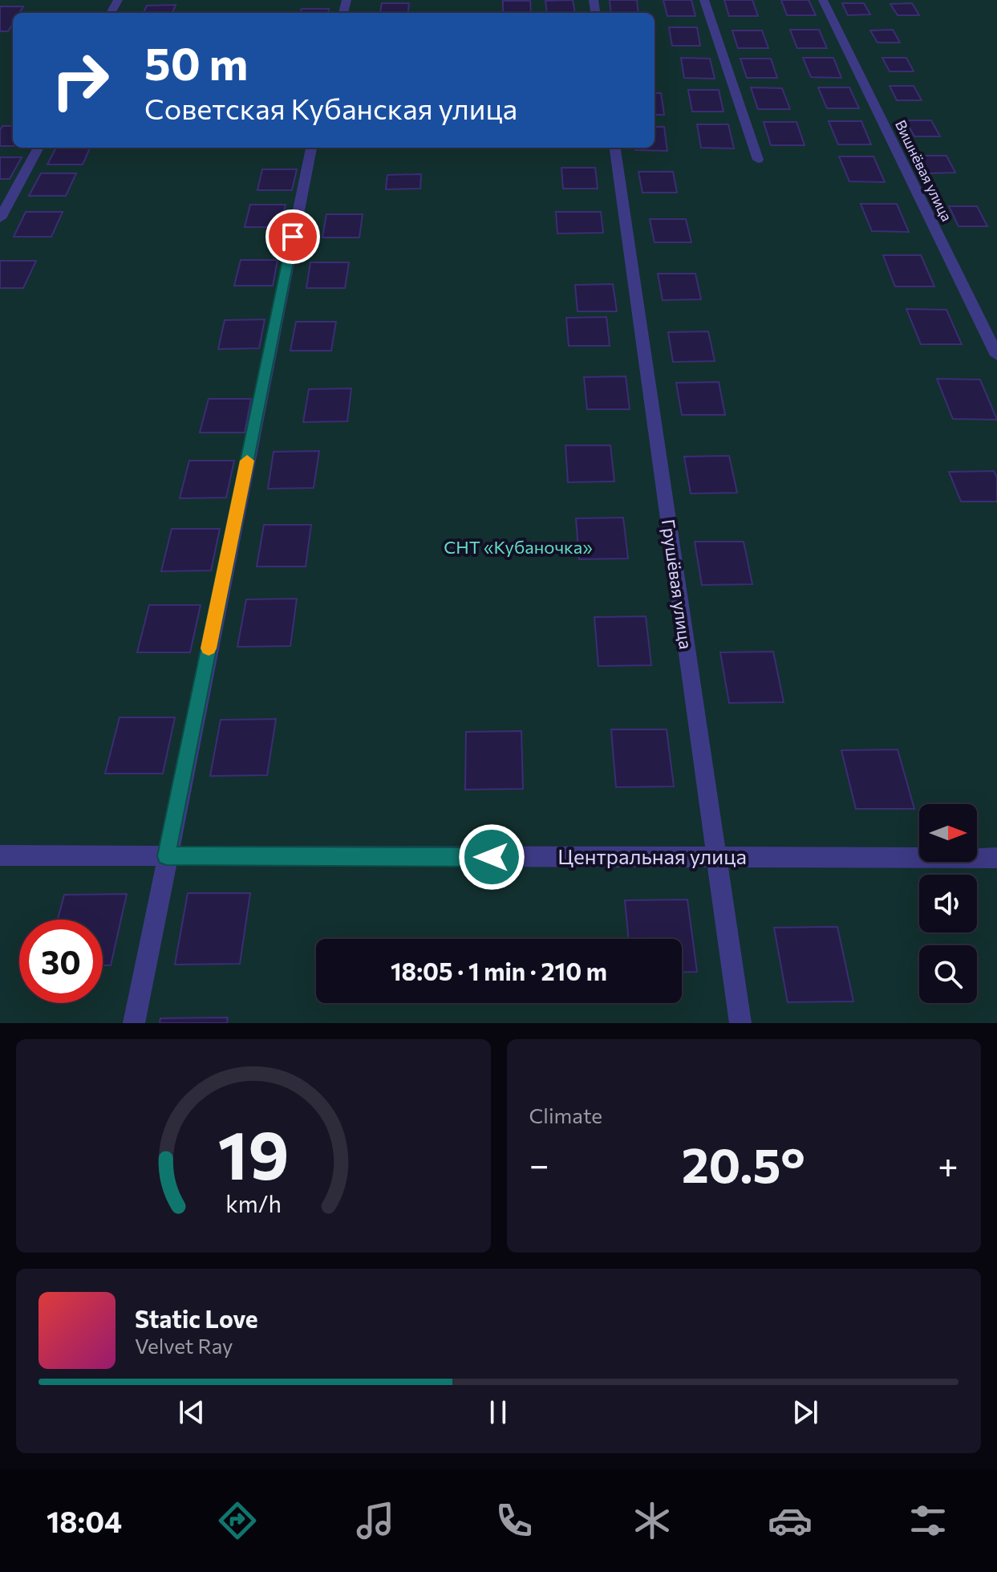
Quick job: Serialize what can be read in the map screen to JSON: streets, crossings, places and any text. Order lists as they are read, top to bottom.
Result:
{
  "streets": {
    "street": ["Вишнёвая улица", "Грушёвая улица", "Центральная улица"]
  },
  "crossings": [
    ["Грушёвая улица", "Центральная улица"]
  ],
  "parks": ["СНТ «Кубаночка»"],
  "north": "right",
  "page": {
    "turn": ["50 m", "Советская Кубанская улица"],
    "limit": "30",
    "trip": "18:05 · 1 min · 210 m",
    "tile": "Climate",
    "heat": ["−", "20.5°", "+"],
    "song": ["Static Love", "Velvet Ray"],
    "tabs": "18:04",
    "gauge": ["19", "km/h"]
  }
}
